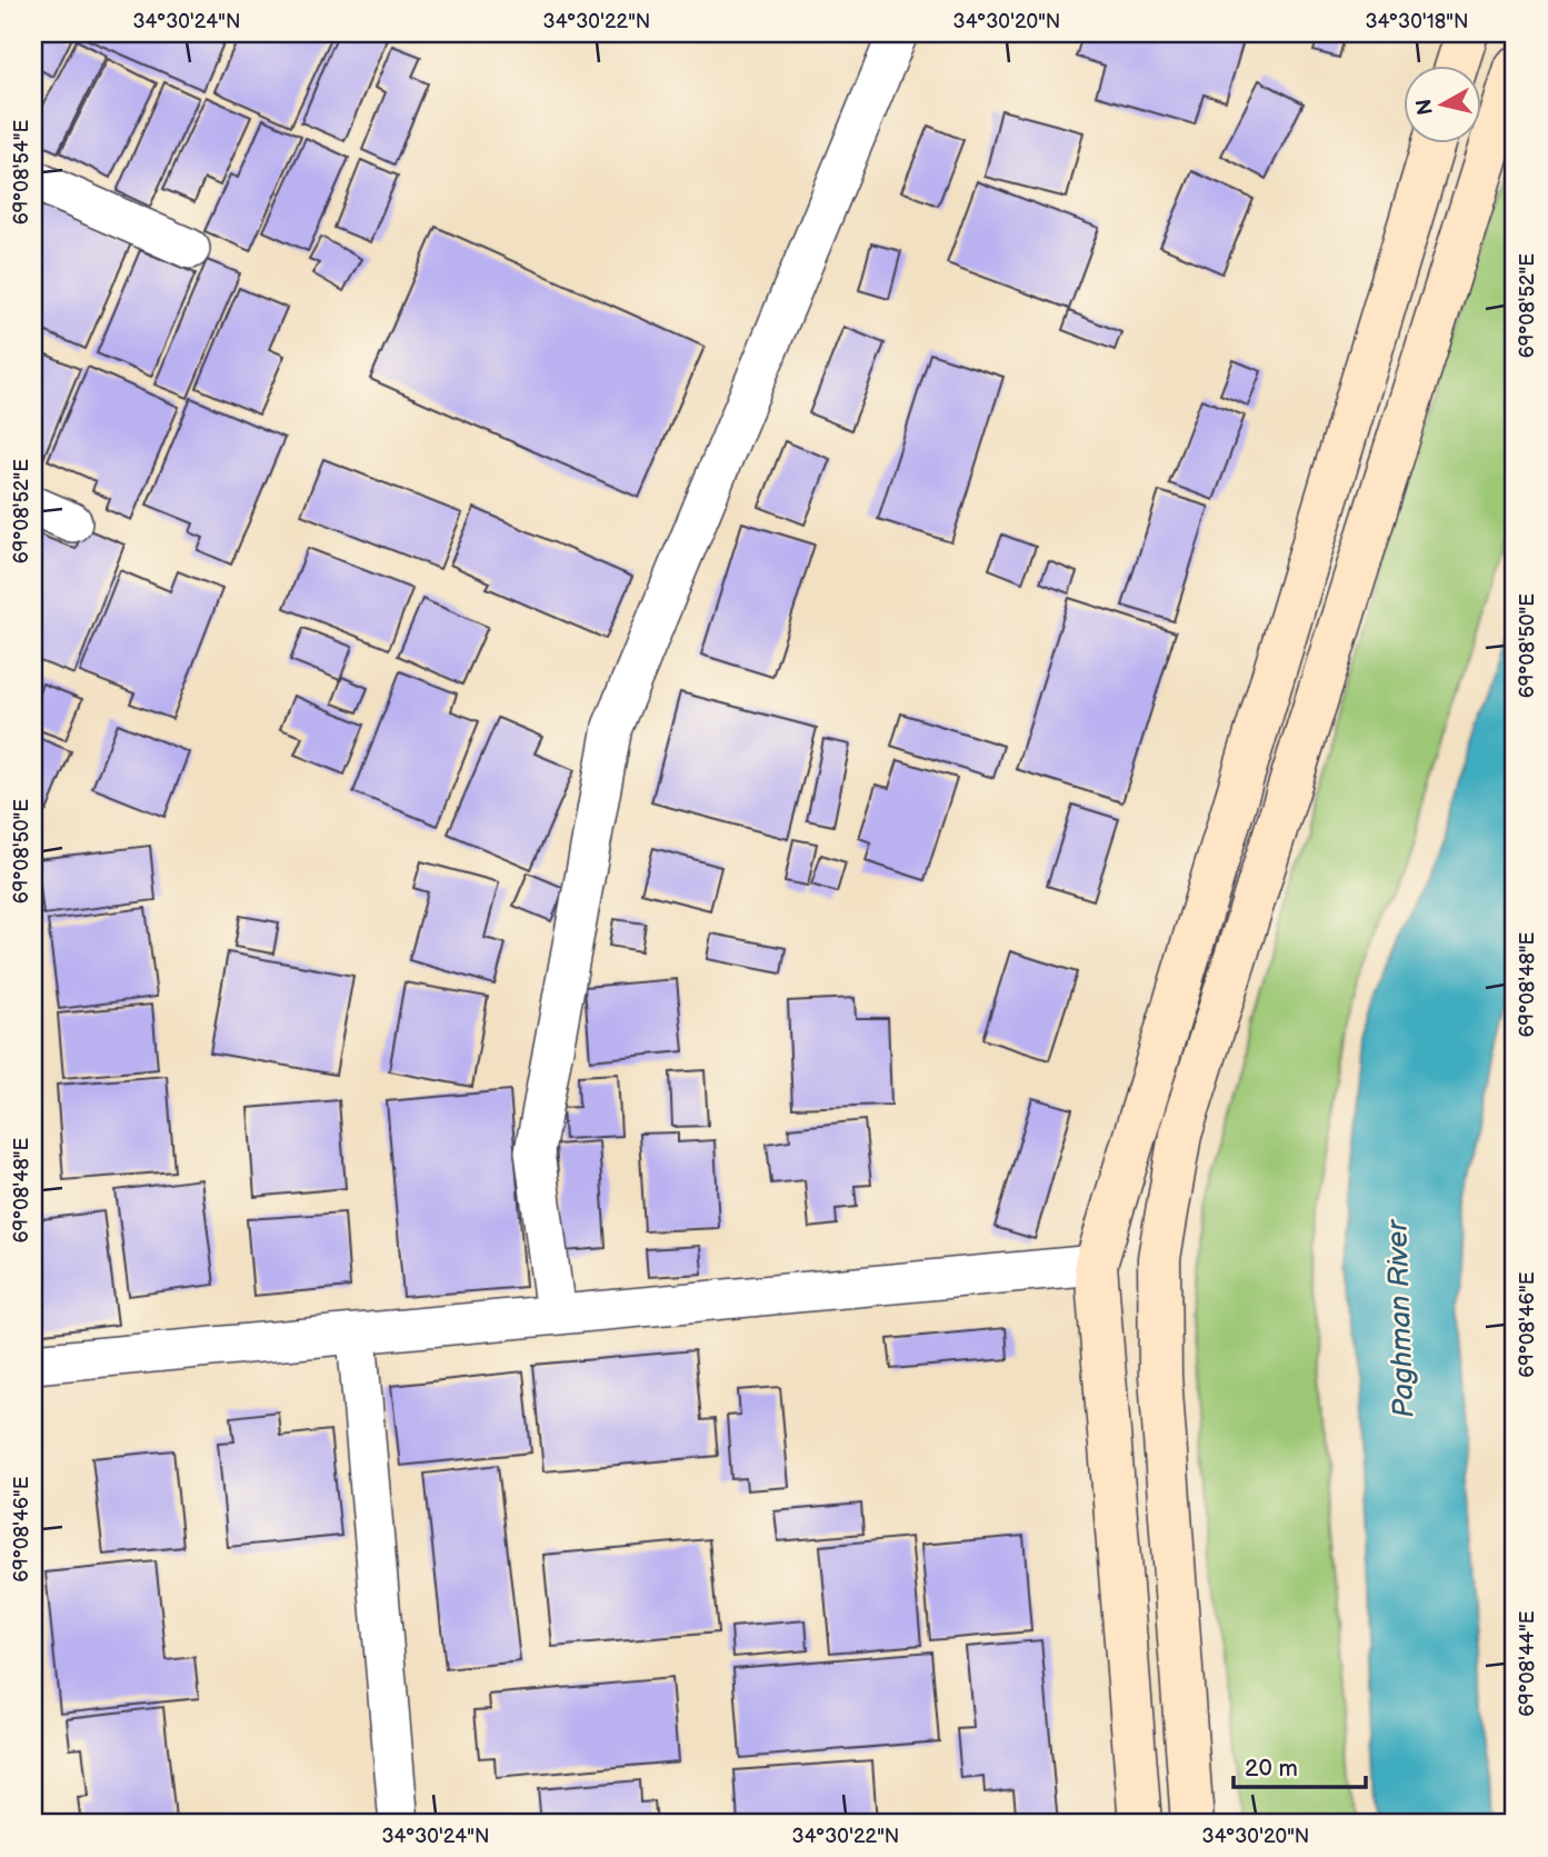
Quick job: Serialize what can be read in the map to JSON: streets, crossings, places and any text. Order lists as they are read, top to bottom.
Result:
{
  "water": ["Paghman River"],
  "scale_bar": "20 m",
  "north": "left",
  "coordinates": [
    "34°30'24\"N",
    "34°30'22\"N",
    "34°30'20\"N",
    "34°30'18\"N",
    "69°08'54\"E",
    "69°08'52\"E",
    "69°08'50\"E",
    "69°08'48\"E",
    "69°08'46\"E",
    "69°08'44\"E"
  ]
}
